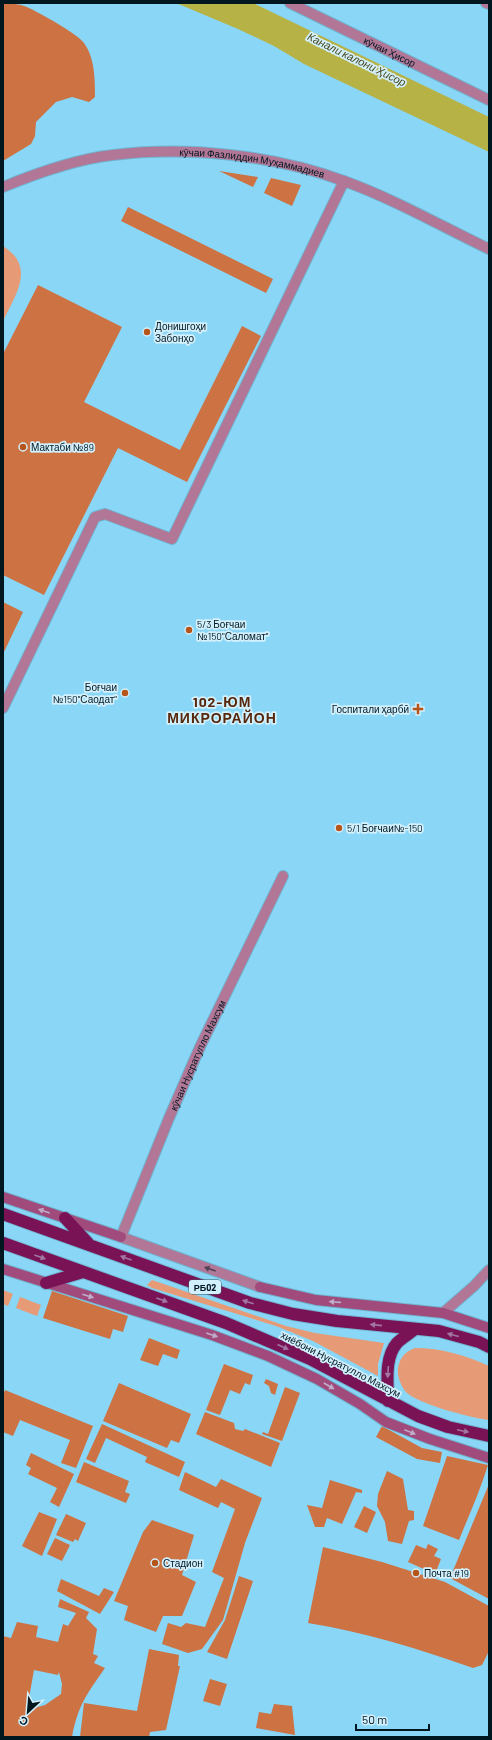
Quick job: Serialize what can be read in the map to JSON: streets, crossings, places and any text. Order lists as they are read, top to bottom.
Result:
{
  "streets": {
    "highway": ["РБ02", "хиёбони Нусратулло Махсум"],
    "street": ["кӯчаи Ҳисор", "кӯчаи Фазлиддин Муҳаммадиев", "кӯчаи Нусратулло Махсум"]
  },
  "districts": ["102-ЮМ МИКРОРАЙОН"],
  "water": ["Канали калони Ҳисор"],
  "places": {
    "other": [
      "Донишгоҳи Забонҳо",
      "Мактаби №89",
      "5/3 Боғчаи №150\"Саломат\"",
      "Боғчаи №150\"Саодат\"",
      "5/1 Боғчаи№-150",
      "Стадион",
      "Почта #19"
    ],
    "health": ["Госпитали ҳарбӣ"]
  },
  "scale_bar": "50 m",
  "north": "bottom left"
}
